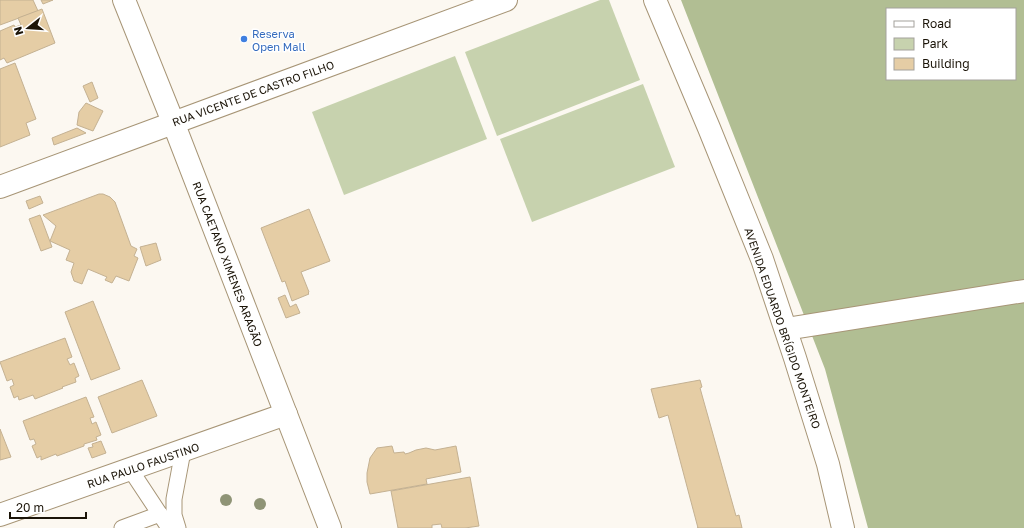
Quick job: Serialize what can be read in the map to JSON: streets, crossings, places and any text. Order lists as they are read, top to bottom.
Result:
{
  "streets": {
    "street": [
      "RUA VICENTE DE CASTRO FILHO",
      "RUA CAETANO XIMENES ARAGÃO",
      "AVENIDA EDUARDO BRÍGIDO MONTEIRO",
      "RUA PAULO FAUSTINO"
    ]
  },
  "crossings": [
    ["RUA VICENTE DE CASTRO FILHO", "RUA CAETANO XIMENES ARAGÃO"],
    ["RUA CAETANO XIMENES ARAGÃO", "RUA PAULO FAUSTINO"]
  ],
  "places": ["Reserva Open Mall"],
  "legend": ["Road", "Park", "Building"],
  "scale_bar": "20 m",
  "north": "left"
}
